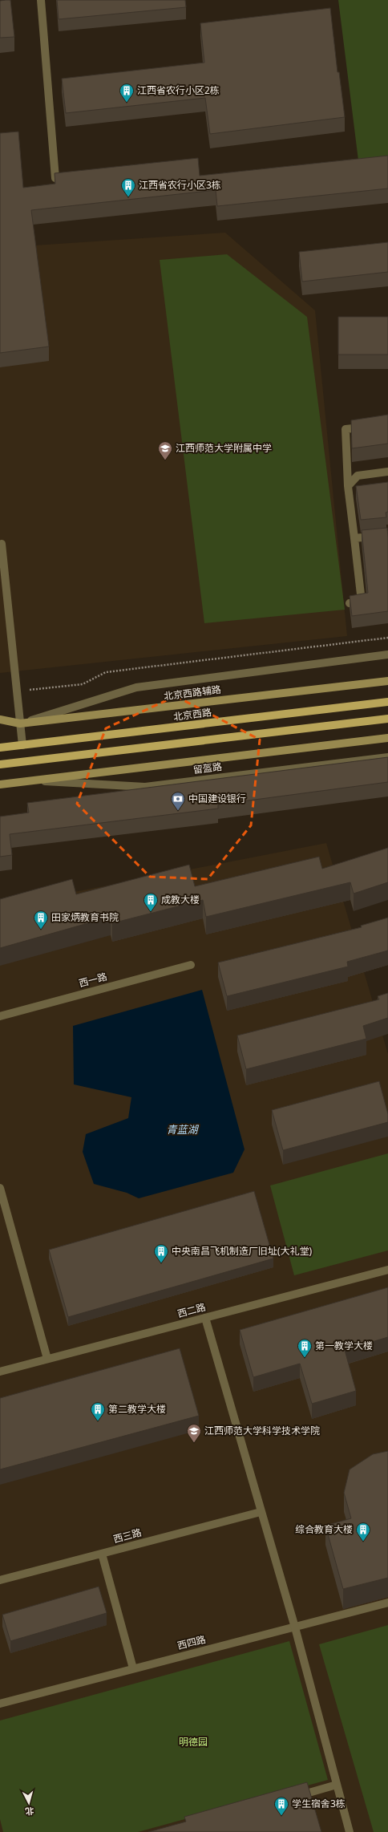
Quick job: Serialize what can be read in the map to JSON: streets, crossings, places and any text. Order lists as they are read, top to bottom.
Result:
{
  "streets": {
    "main road": ["北京西路辅路", "北京西路"],
    "street": [
      "留盔路",
      "西一路",
      "西二路",
      "西三路",
      "西四路"
    ]
  },
  "water": ["青蓝湖"],
  "parks": ["明德园"],
  "places": {
    "building": [
      "江西省农行小区2栋",
      "江西省农行小区3栋",
      "成教大楼",
      "田家炳教育书院",
      "中央南昌飞机制造厂旧址(大礼堂)",
      "第一教学大楼",
      "第二教学大楼",
      "综合教育大楼",
      "学生宿舍3栋"
    ],
    "school or university": ["江西师范大学附属中学", "江西师范大学科学技术学院"],
    "bank": ["中国建设银行"]
  },
  "north": "bottom"
}
